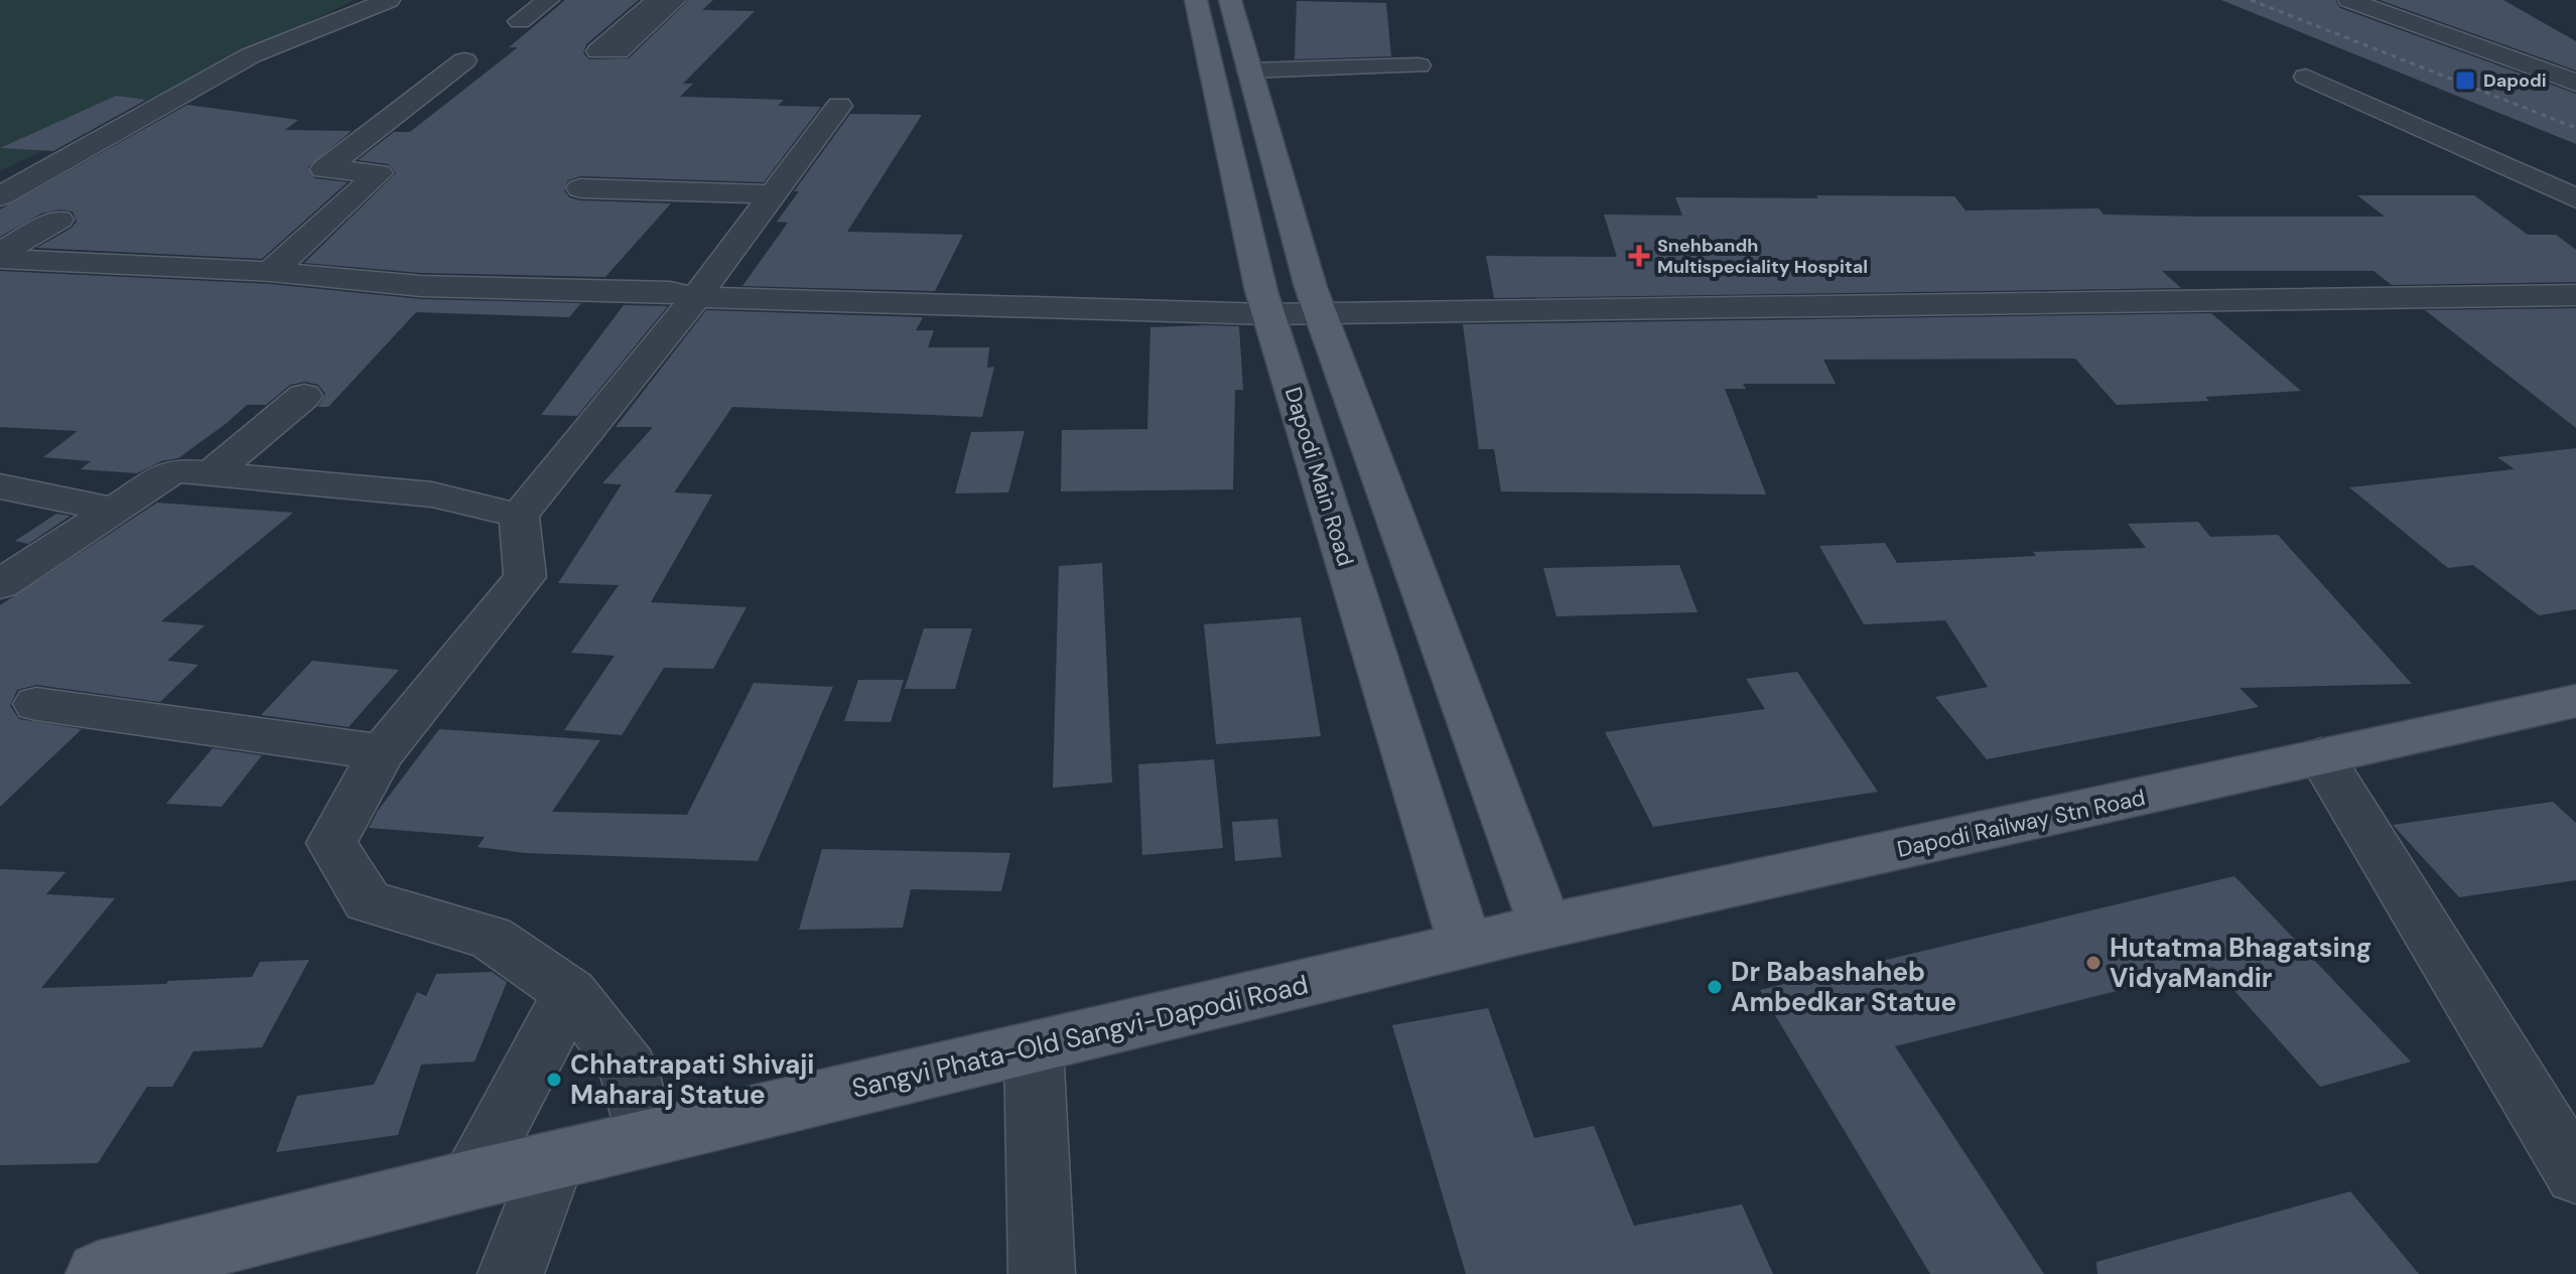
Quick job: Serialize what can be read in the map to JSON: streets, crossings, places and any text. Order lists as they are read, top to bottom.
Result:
{
  "streets": {
    "main road": ["Dapodi Main Road", "Dapodi Railway Stn Road", "Sangvi Phata-Old Sangvi-Dapodi Road"]
  },
  "crossings": [
    ["Dapodi Main Road", "Dapodi Railway Stn Road"],
    ["Dapodi Main Road", "Sangvi Phata-Old Sangvi-Dapodi Road"],
    ["Dapodi Railway Stn Road", "Sangvi Phata-Old Sangvi-Dapodi Road"]
  ],
  "places": {
    "transit": ["Dapodi"],
    "health": ["Snehbandh Multispeciality Hospital"],
    "other": ["Hutatma Bhagatsing VidyaMandir", "Dr Babashaheb Ambedkar Statue", "Chhatrapati Shivaji Maharaj Statue"]
  }
}
